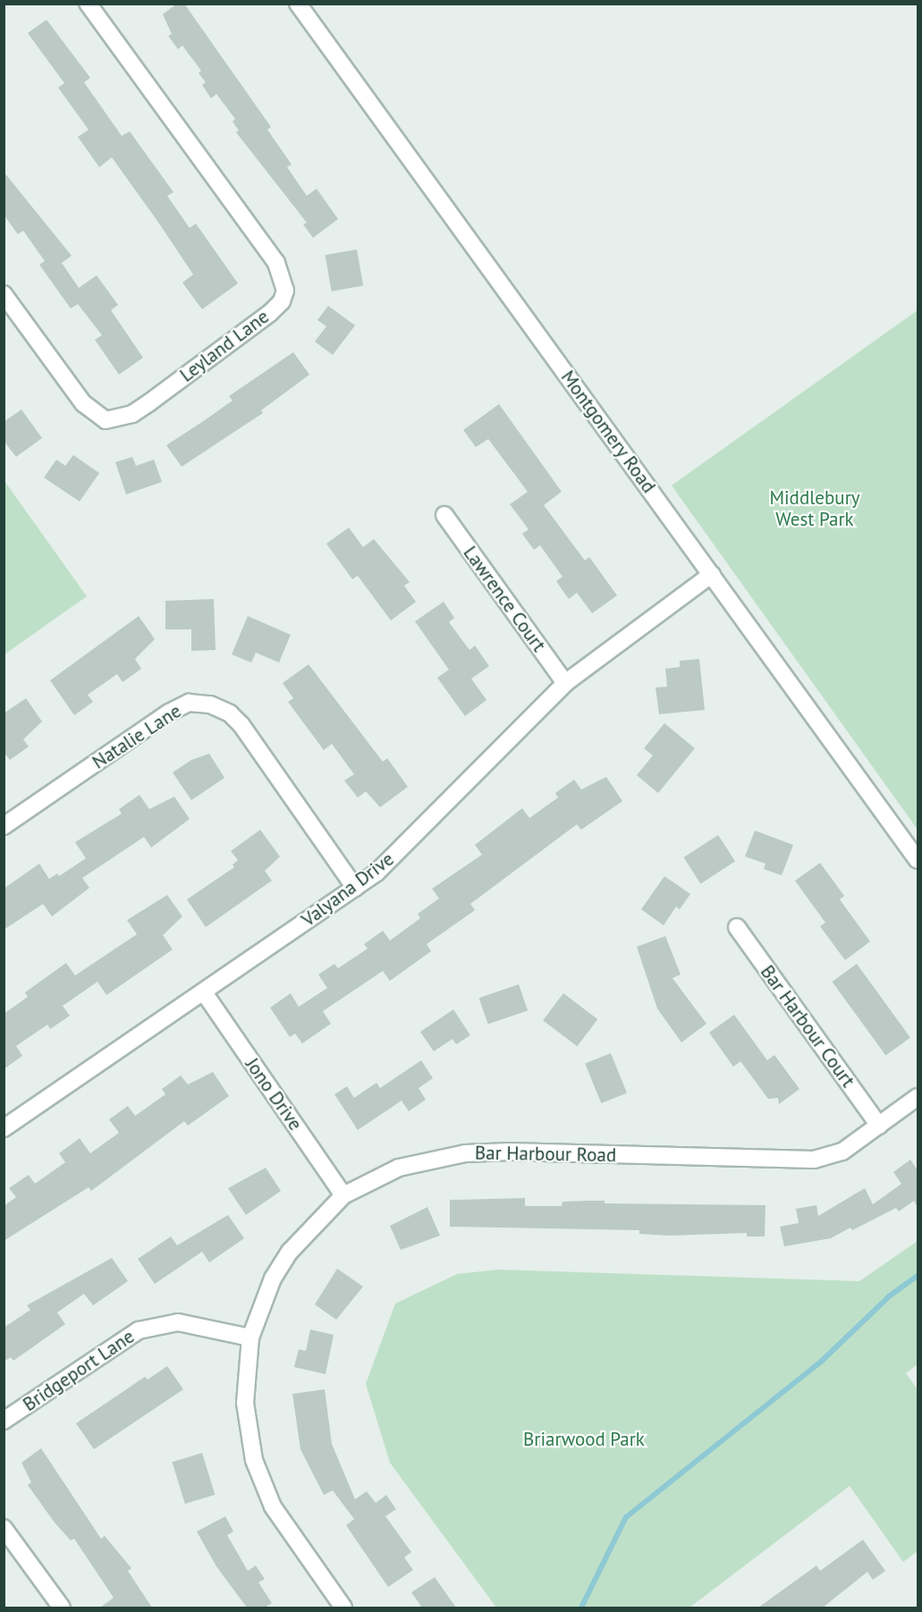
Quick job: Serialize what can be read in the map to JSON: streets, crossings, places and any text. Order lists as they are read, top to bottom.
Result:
{
  "streets": {
    "street": [
      "Leyland Lane",
      "Montgomery Road",
      "Lawrence Court",
      "Natalie Lane",
      "Valyana Drive",
      "Bar Harbour Court",
      "Jono Drive",
      "Bar Harbour Road",
      "Bridgeport Lane"
    ]
  },
  "crossings": [
    ["Montgomery Road", "Valyana Drive"],
    ["Lawrence Court", "Valyana Drive"],
    ["Natalie Lane", "Valyana Drive"],
    ["Valyana Drive", "Jono Drive"],
    ["Bar Harbour Court", "Bar Harbour Road"],
    ["Jono Drive", "Bar Harbour Road"],
    ["Bar Harbour Road", "Bridgeport Lane"]
  ],
  "parks": ["Middlebury West Park", "Briarwood Park"]
}
